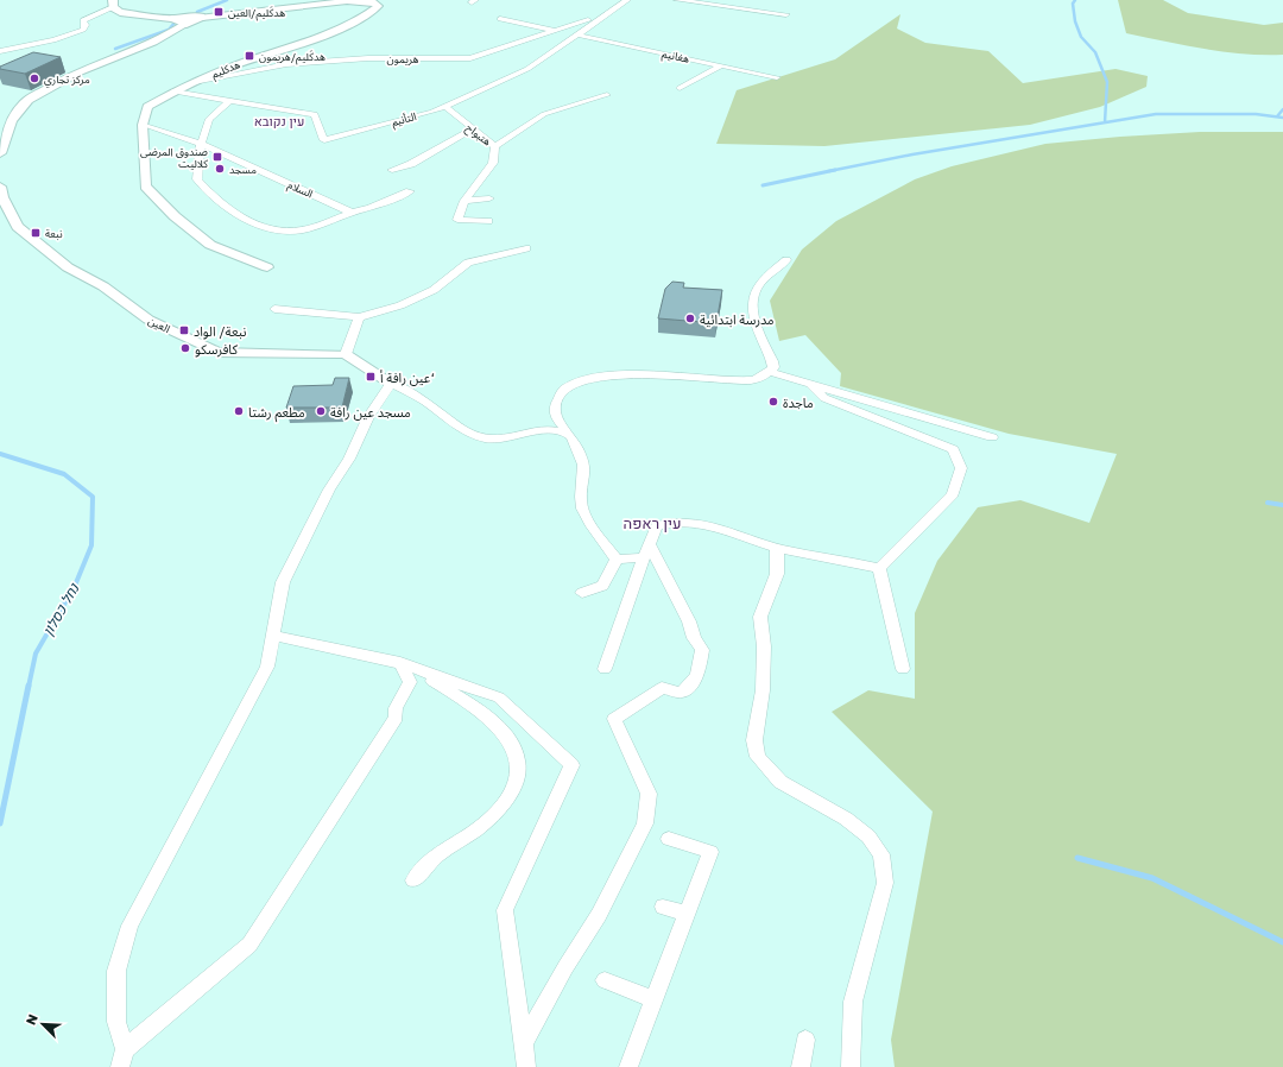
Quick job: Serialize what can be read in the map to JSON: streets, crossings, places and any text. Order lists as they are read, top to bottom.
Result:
{
  "streets": {
    "street": [
      "هغانيم",
      "هريمون",
      "هدكليم",
      "التأنيم",
      "هتبواح",
      "السلام",
      "العين"
    ]
  },
  "crossings": [
    ["هغانيم", "التأنيم"],
    ["هريمون", "هدكليم"],
    ["هريمون", "التأنيم"],
    ["هدكليم", "التأنيم"],
    ["هدكليم", "السلام"],
    ["التأنيم", "هتبواح"]
  ],
  "districts": ["עין נקובא", "עין ראפה"],
  "water": ["נחל כסלון"],
  "places": {
    "transit": [
      "هدكَليم/العين",
      "هدكَليم/هريمون",
      "صندوق المرضى كلاليت",
      "نبعة",
      "نبعة/ الواد",
      "عين رافة أ‘"
    ],
    "other": [
      "مركز تجاري",
      "مسجد",
      "مدرسة ابتدائية",
      "كافرسكو",
      "ماجدة",
      "مطعم رشتا",
      "مسجد عين رافة"
    ]
  },
  "north": "top left"
}
